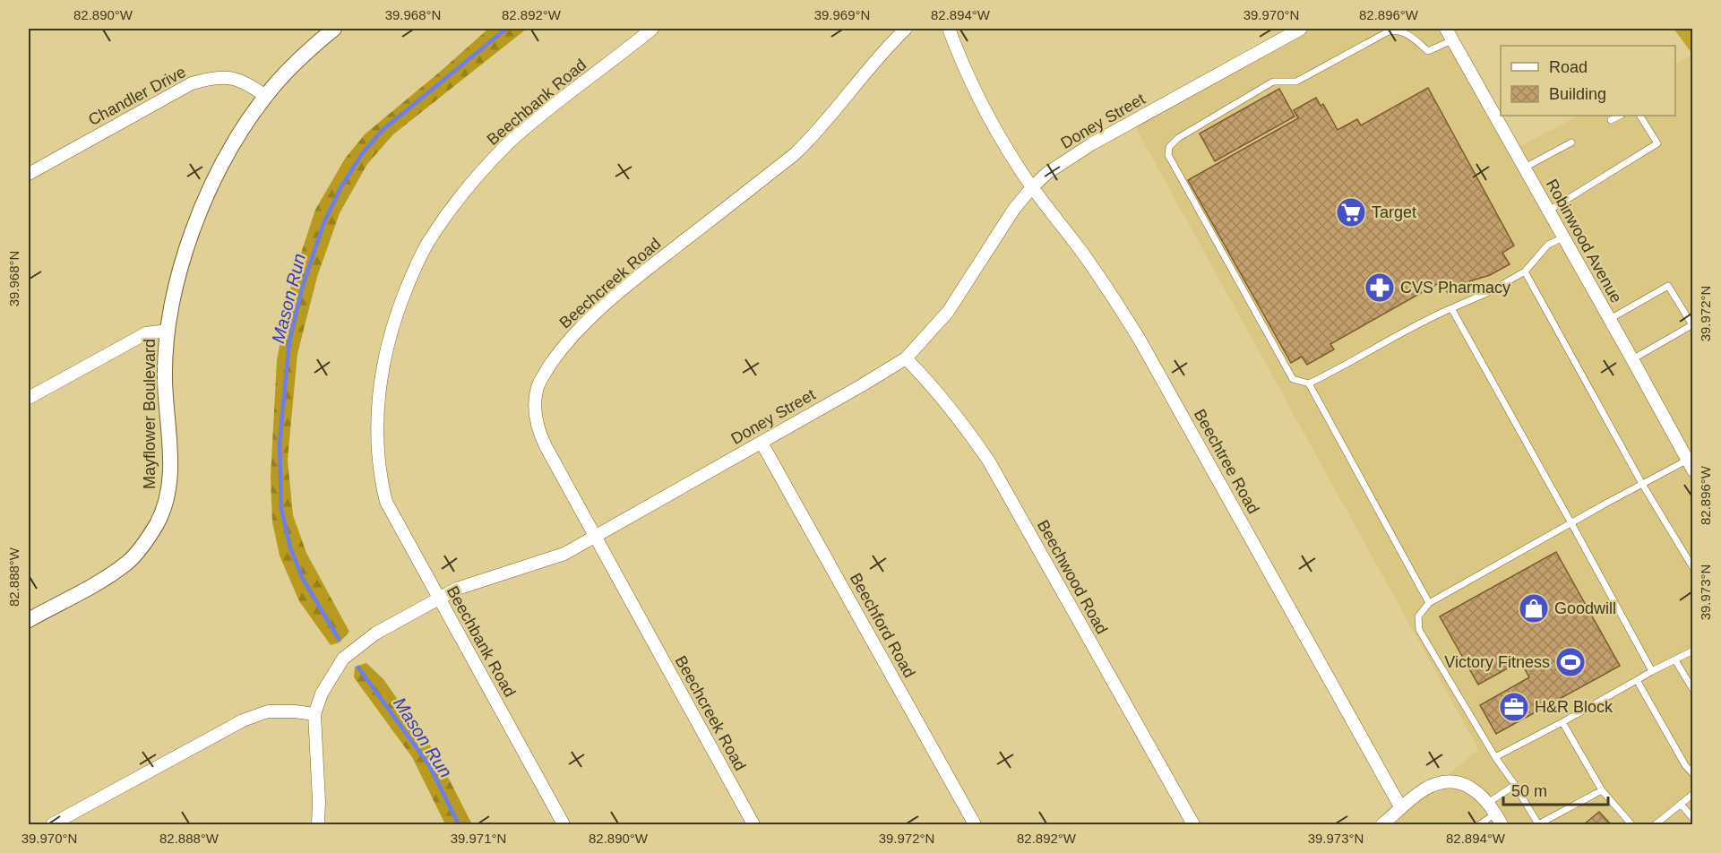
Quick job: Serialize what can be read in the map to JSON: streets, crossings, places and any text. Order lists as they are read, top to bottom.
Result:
{
  "streets": {
    "street": [
      "Chandler Drive",
      "Beechbank Road",
      "Doney Street",
      "Robinwood Avenue",
      "Beechcreek Road",
      "Mayflower Boulevard",
      "Beechtree Road",
      "Beechwood Road",
      "Beechford Road"
    ]
  },
  "crossings": [
    ["Chandler Drive", "Mayflower Boulevard"],
    ["Beechbank Road", "Doney Street"],
    ["Doney Street", "Beechcreek Road"],
    ["Doney Street", "Beechtree Road"],
    ["Doney Street", "Beechwood Road"],
    ["Doney Street", "Beechford Road"]
  ],
  "water": ["Mason Run"],
  "places": {
    "supermarket": ["Target"],
    "pharmacy": ["CVS Pharmacy"],
    "shop": ["Goodwill"],
    "sports": ["Victory Fitness"],
    "office": ["H&R Block"]
  },
  "legend": ["Road", "Building"],
  "scale_bar": "50 m",
  "coordinates": [
    "82.890°W",
    "39.968°N",
    "82.892°W",
    "39.969°N",
    "82.894°W",
    "39.970°N",
    "82.896°W",
    "39.972°N",
    "82.888°W",
    "39.973°N",
    "39.971°N"
  ]
}
